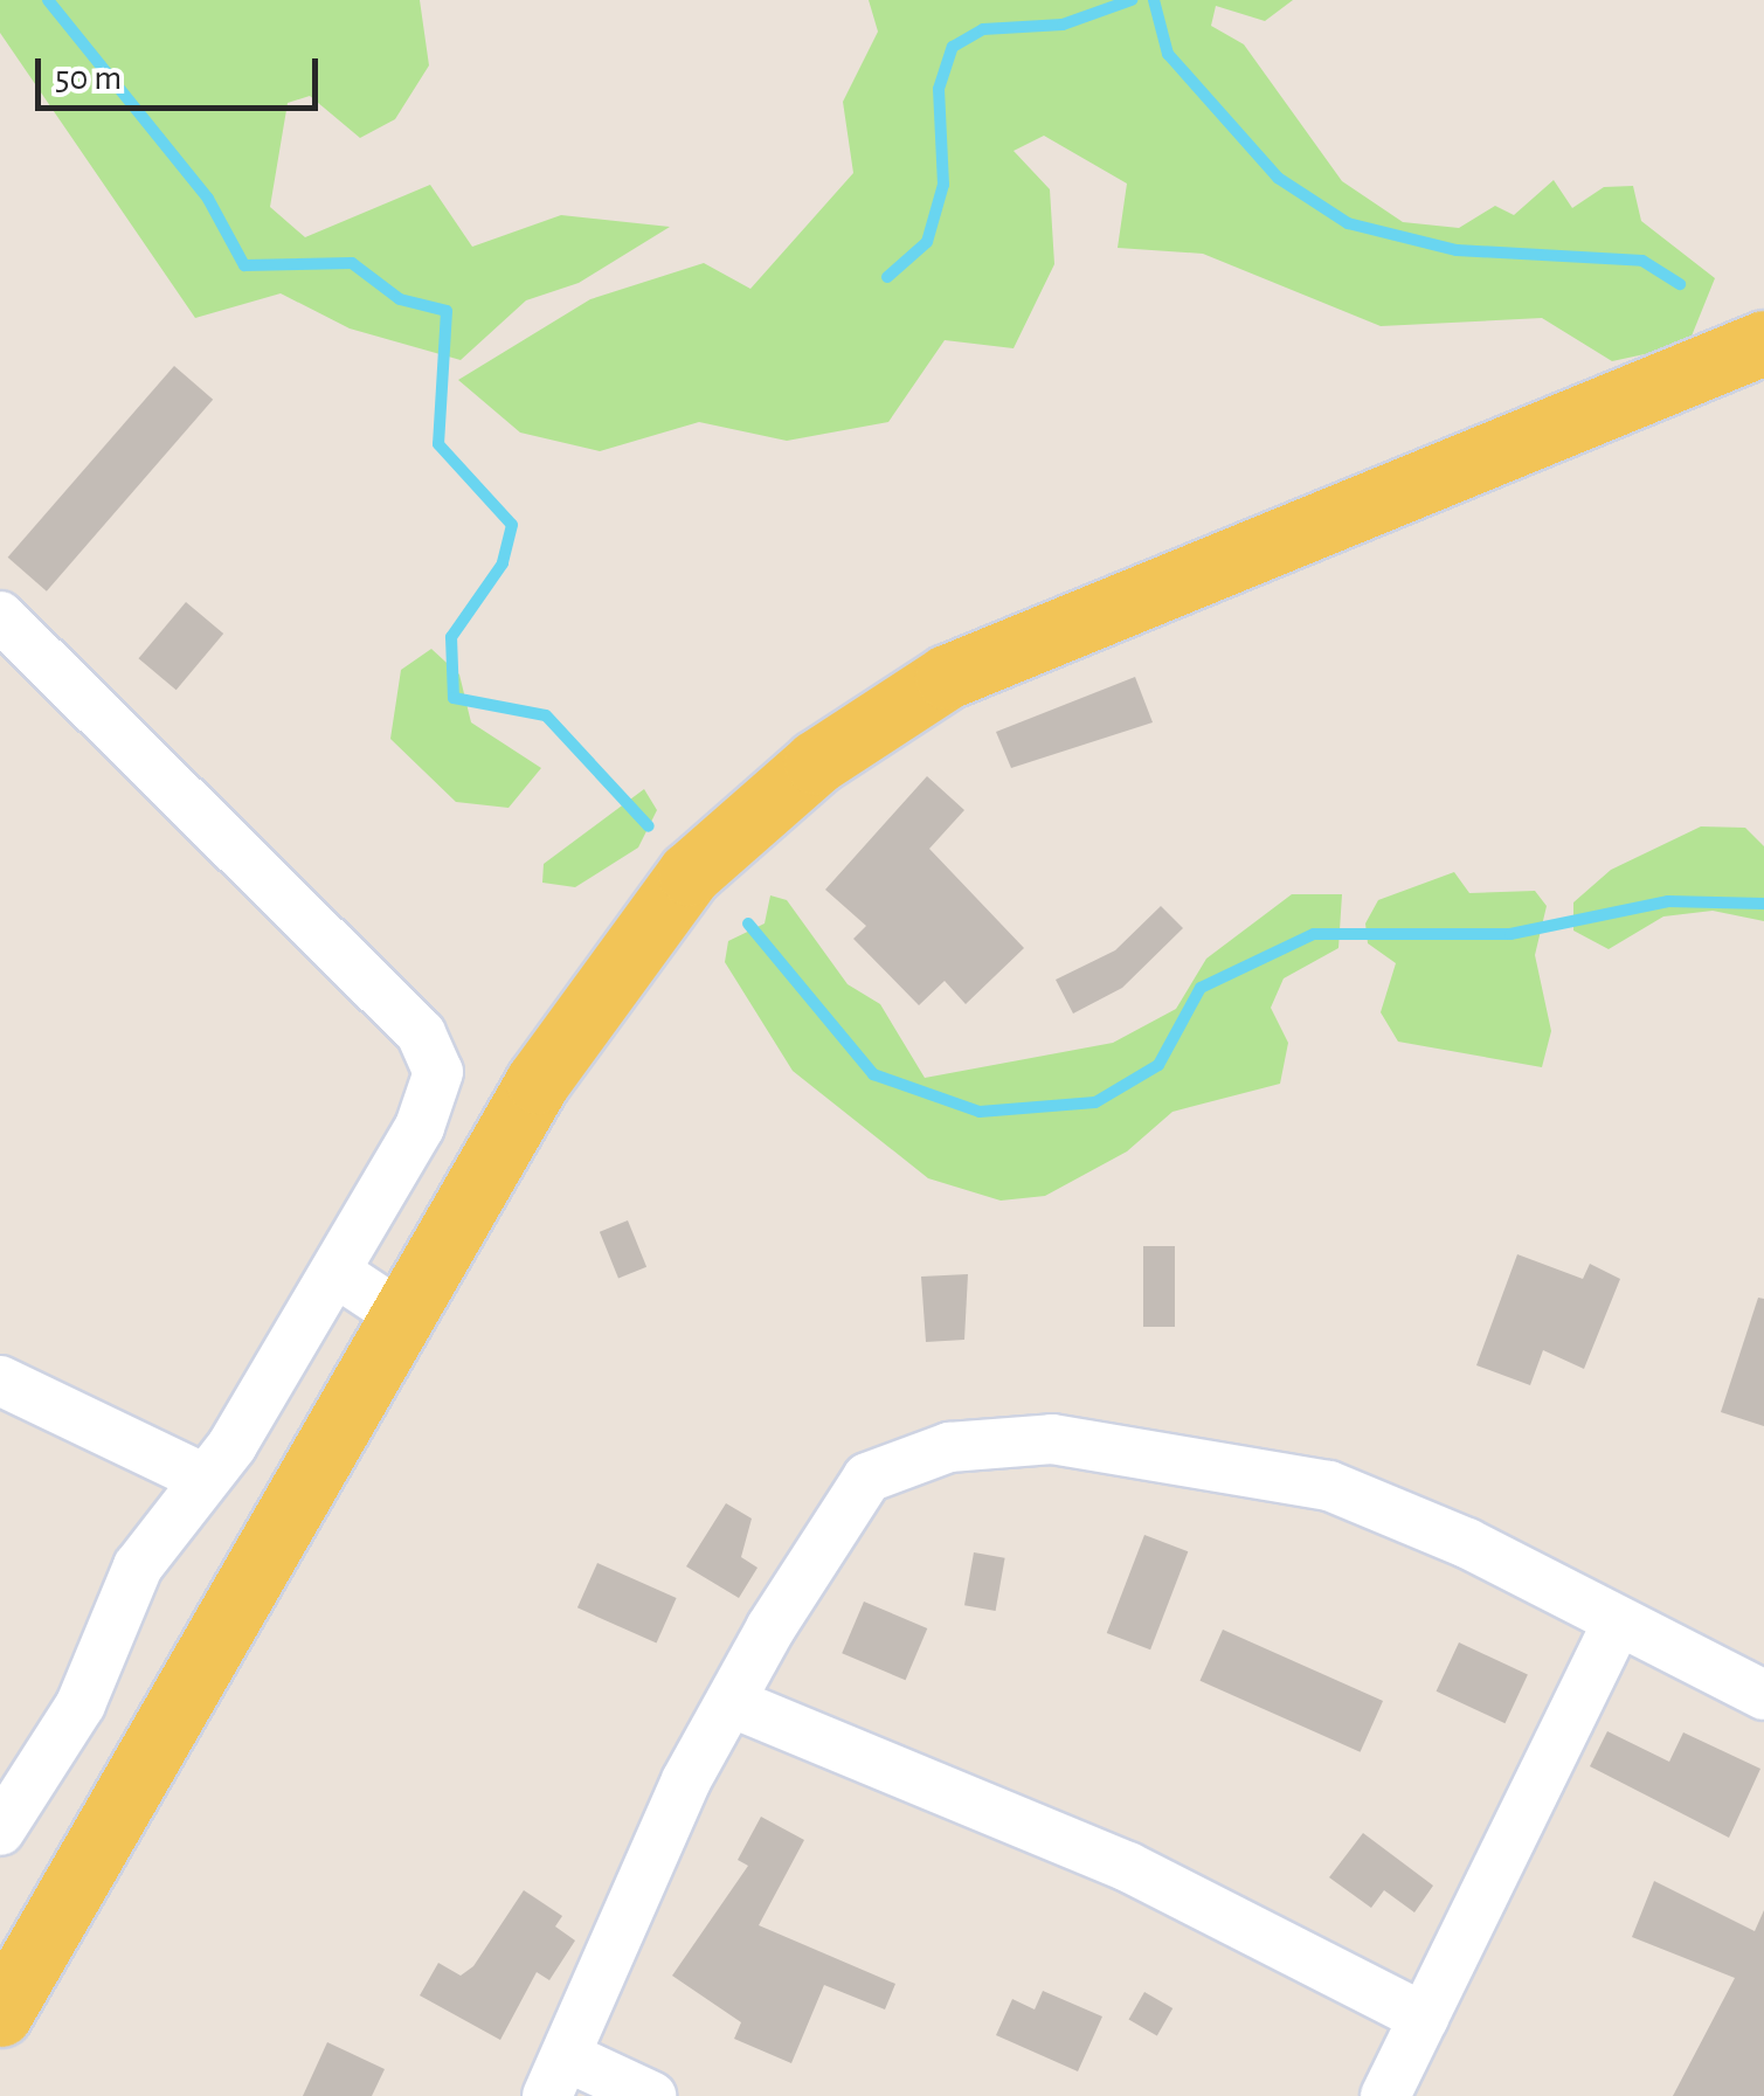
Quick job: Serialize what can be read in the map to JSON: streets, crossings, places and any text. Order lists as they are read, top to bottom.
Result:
{
  "scale_bar": "50 m"
}
